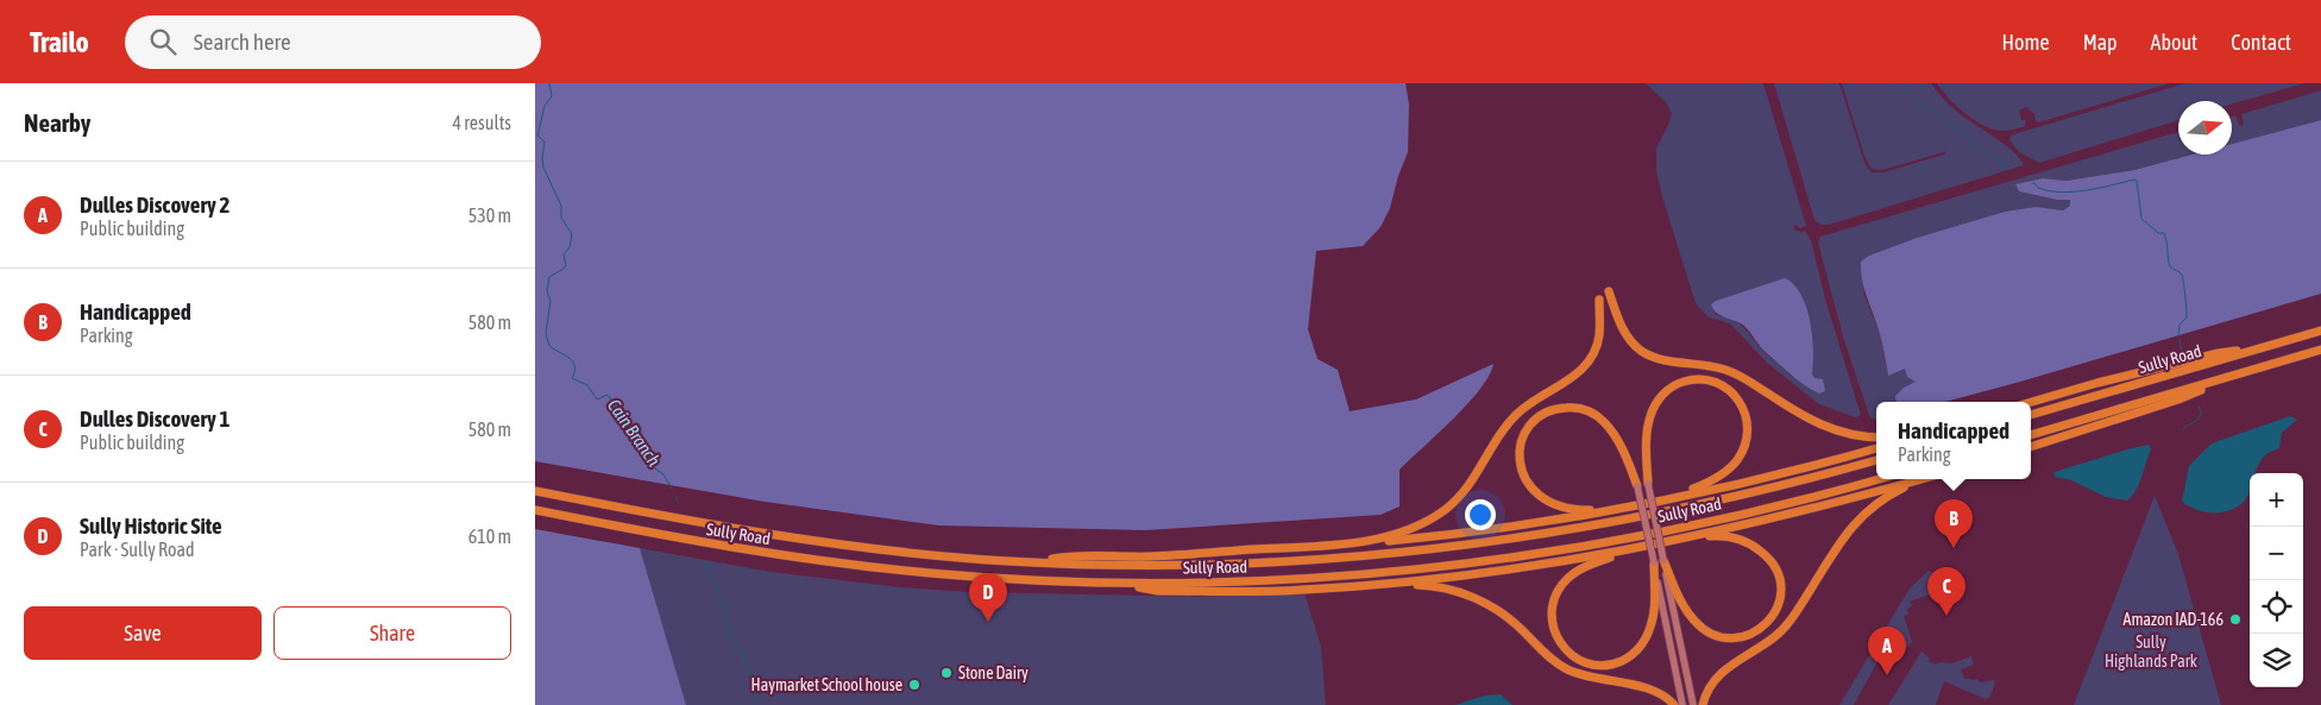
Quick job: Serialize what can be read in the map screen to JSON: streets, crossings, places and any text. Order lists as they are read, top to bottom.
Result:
{
  "streets": {
    "highway": ["Sully Road"]
  },
  "water": ["Cain Branch"],
  "parks": ["Sully Highlands Park"],
  "places": ["Amazon IAD-166", "Stone Dairy", "Haymarket School house"],
  "north": "right",
  "page": {
    "header": "Trailo",
    "search": "Search here",
    "nav": [
      "Home",
      "Map",
      "About",
      "Contact"
    ],
    "heading": ["Nearby", "4 results"],
    "list": [
      {
        "mark": "A",
        "name": "Dulles Discovery 2",
        "note": "Public building",
        "value": "530 m"
      },
      {
        "mark": "B",
        "name": "Handicapped",
        "note": "Parking",
        "value": "580 m"
      },
      {
        "mark": "C",
        "name": "Dulles Discovery 1",
        "note": "Public building",
        "value": "580 m"
      },
      {
        "mark": "D",
        "name": "Sully Historic Site",
        "note": "Park · Sully Road",
        "value": "610 m"
      }
    ],
    "popup": ["Handicapped", "Parking"],
    "map_buttons": ["+", "−"],
    "pins": [
      "B",
      "C",
      "D",
      "A"
    ],
    "buttons": ["Save", "Share"]
  }
}
